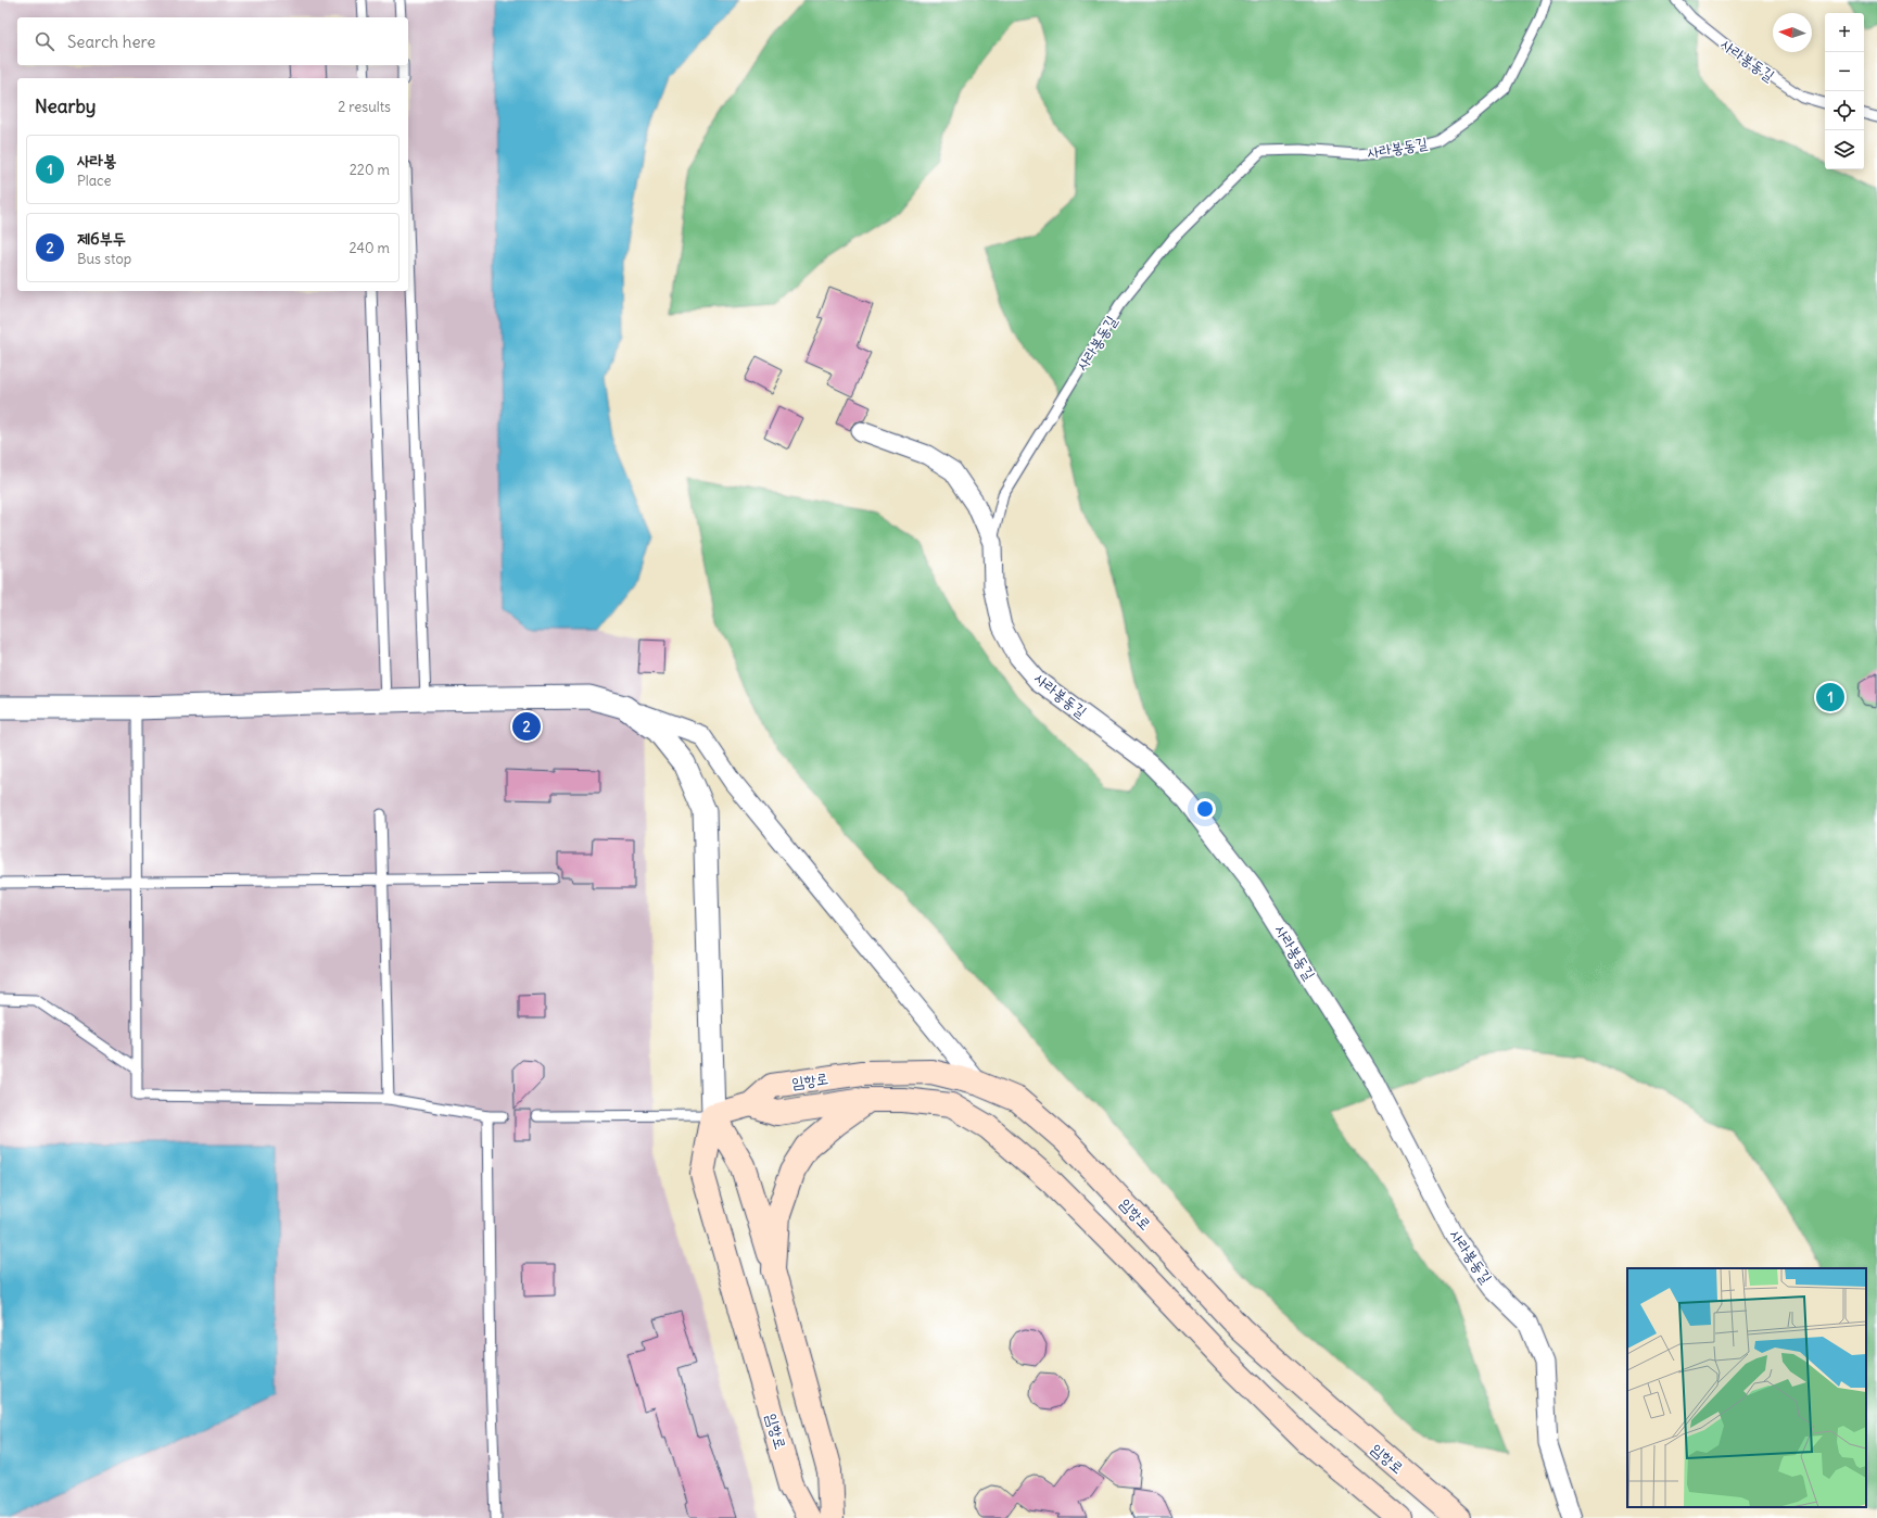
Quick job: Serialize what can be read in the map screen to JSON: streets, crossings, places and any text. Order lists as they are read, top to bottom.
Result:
{
  "streets": {
    "main road": ["임항로"],
    "street": ["사라봉동길"]
  },
  "north": "left",
  "page": {
    "map_buttons": ["+", "−"],
    "search": "Search here",
    "heading": ["Nearby", "2 results"],
    "list": [
      {
        "mark": "1",
        "name": "사라봉",
        "note": "Place",
        "value": "220 m"
      },
      {
        "mark": "2",
        "name": "제6부두",
        "note": "Bus stop",
        "value": "240 m"
      }
    ],
    "pins": ["1", "2"]
  }
}
